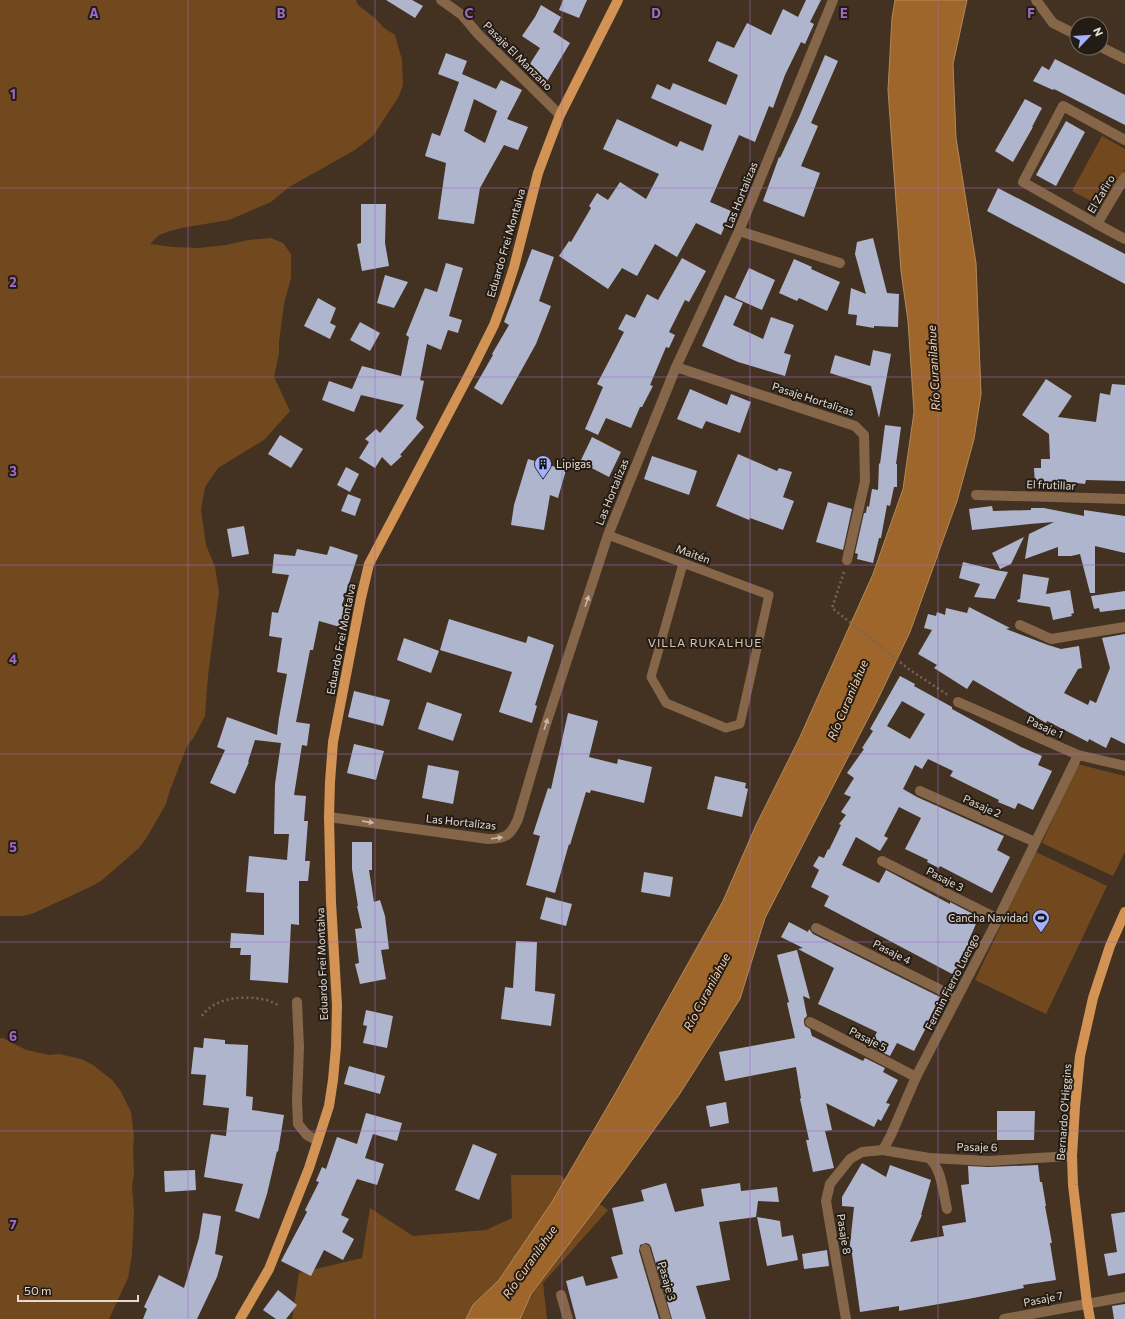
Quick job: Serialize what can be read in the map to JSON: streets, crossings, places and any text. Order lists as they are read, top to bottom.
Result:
{
  "streets": {
    "main road": ["Eduardo Frei Montalva", "Bernardo O'Higgins"],
    "street": [
      "Pasaje El Manzano",
      "El Zafiro",
      "Las Hortalizas",
      "Pasaje Hortalizas",
      "El frutillar",
      "Pasaje 1",
      "Pasaje 2",
      "Pasaje 3",
      "Pasaje 4",
      "Fermin Fierro Luengo",
      "Pasaje 5",
      "Pasaje 6",
      "Pasaje 8",
      "Pasaje 7"
    ],
    "lane": ["Maitén"]
  },
  "crossings": [
    ["Pasaje El Manzano", "Eduardo Frei Montalva"],
    ["Las Hortalizas", "Eduardo Frei Montalva"],
    ["Las Hortalizas", "Pasaje Hortalizas"],
    ["Las Hortalizas", "Maitén"],
    ["Pasaje 1", "Fermin Fierro Luengo"],
    ["Pasaje 2", "Fermin Fierro Luengo"],
    ["Pasaje 3", "Fermin Fierro Luengo"],
    ["Pasaje 4", "Fermin Fierro Luengo"],
    ["Fermin Fierro Luengo", "Pasaje 5"],
    ["Fermin Fierro Luengo", "Pasaje 6"],
    ["Bernardo O'Higgins", "Pasaje 6"],
    ["Bernardo O'Higgins", "Pasaje 7"],
    ["Pasaje 6", "Pasaje 8"]
  ],
  "districts": ["VILLA RUKALHUE"],
  "water": ["Río Curanilahue"],
  "places": {
    "building": ["Lipigas"],
    "sports": ["Cancha Navidad"]
  },
  "scale_bar": "50 m",
  "north": "top right",
  "grid": {
    "columns": [
      "A",
      "B",
      "C",
      "D",
      "E",
      "F"
    ],
    "rows": [
      "1",
      "2",
      "3",
      "4",
      "5",
      "6",
      "7"
    ]
  }
}
